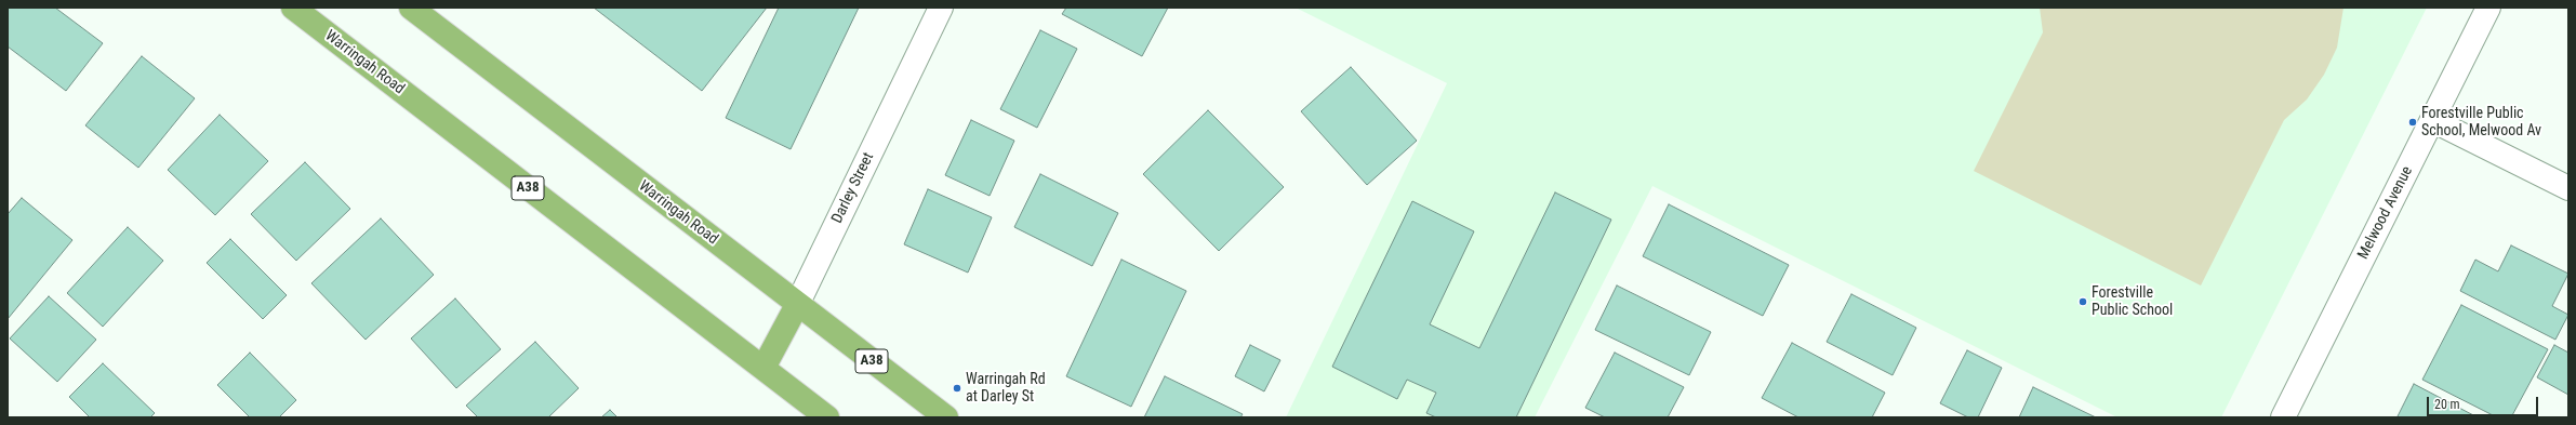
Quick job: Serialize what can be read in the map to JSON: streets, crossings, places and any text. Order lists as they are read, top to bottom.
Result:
{
  "streets": {
    "highway": ["Warringah Road", "A38", "Darley Street"],
    "street": ["Melwood Avenue"]
  },
  "crossings": [
    ["Warringah Road", "Darley Street"]
  ],
  "places": ["Forestville Public School, Melwood Av", "Forestville Public School", "Warringah Rd at Darley St"],
  "scale_bar": "20 m"
}
